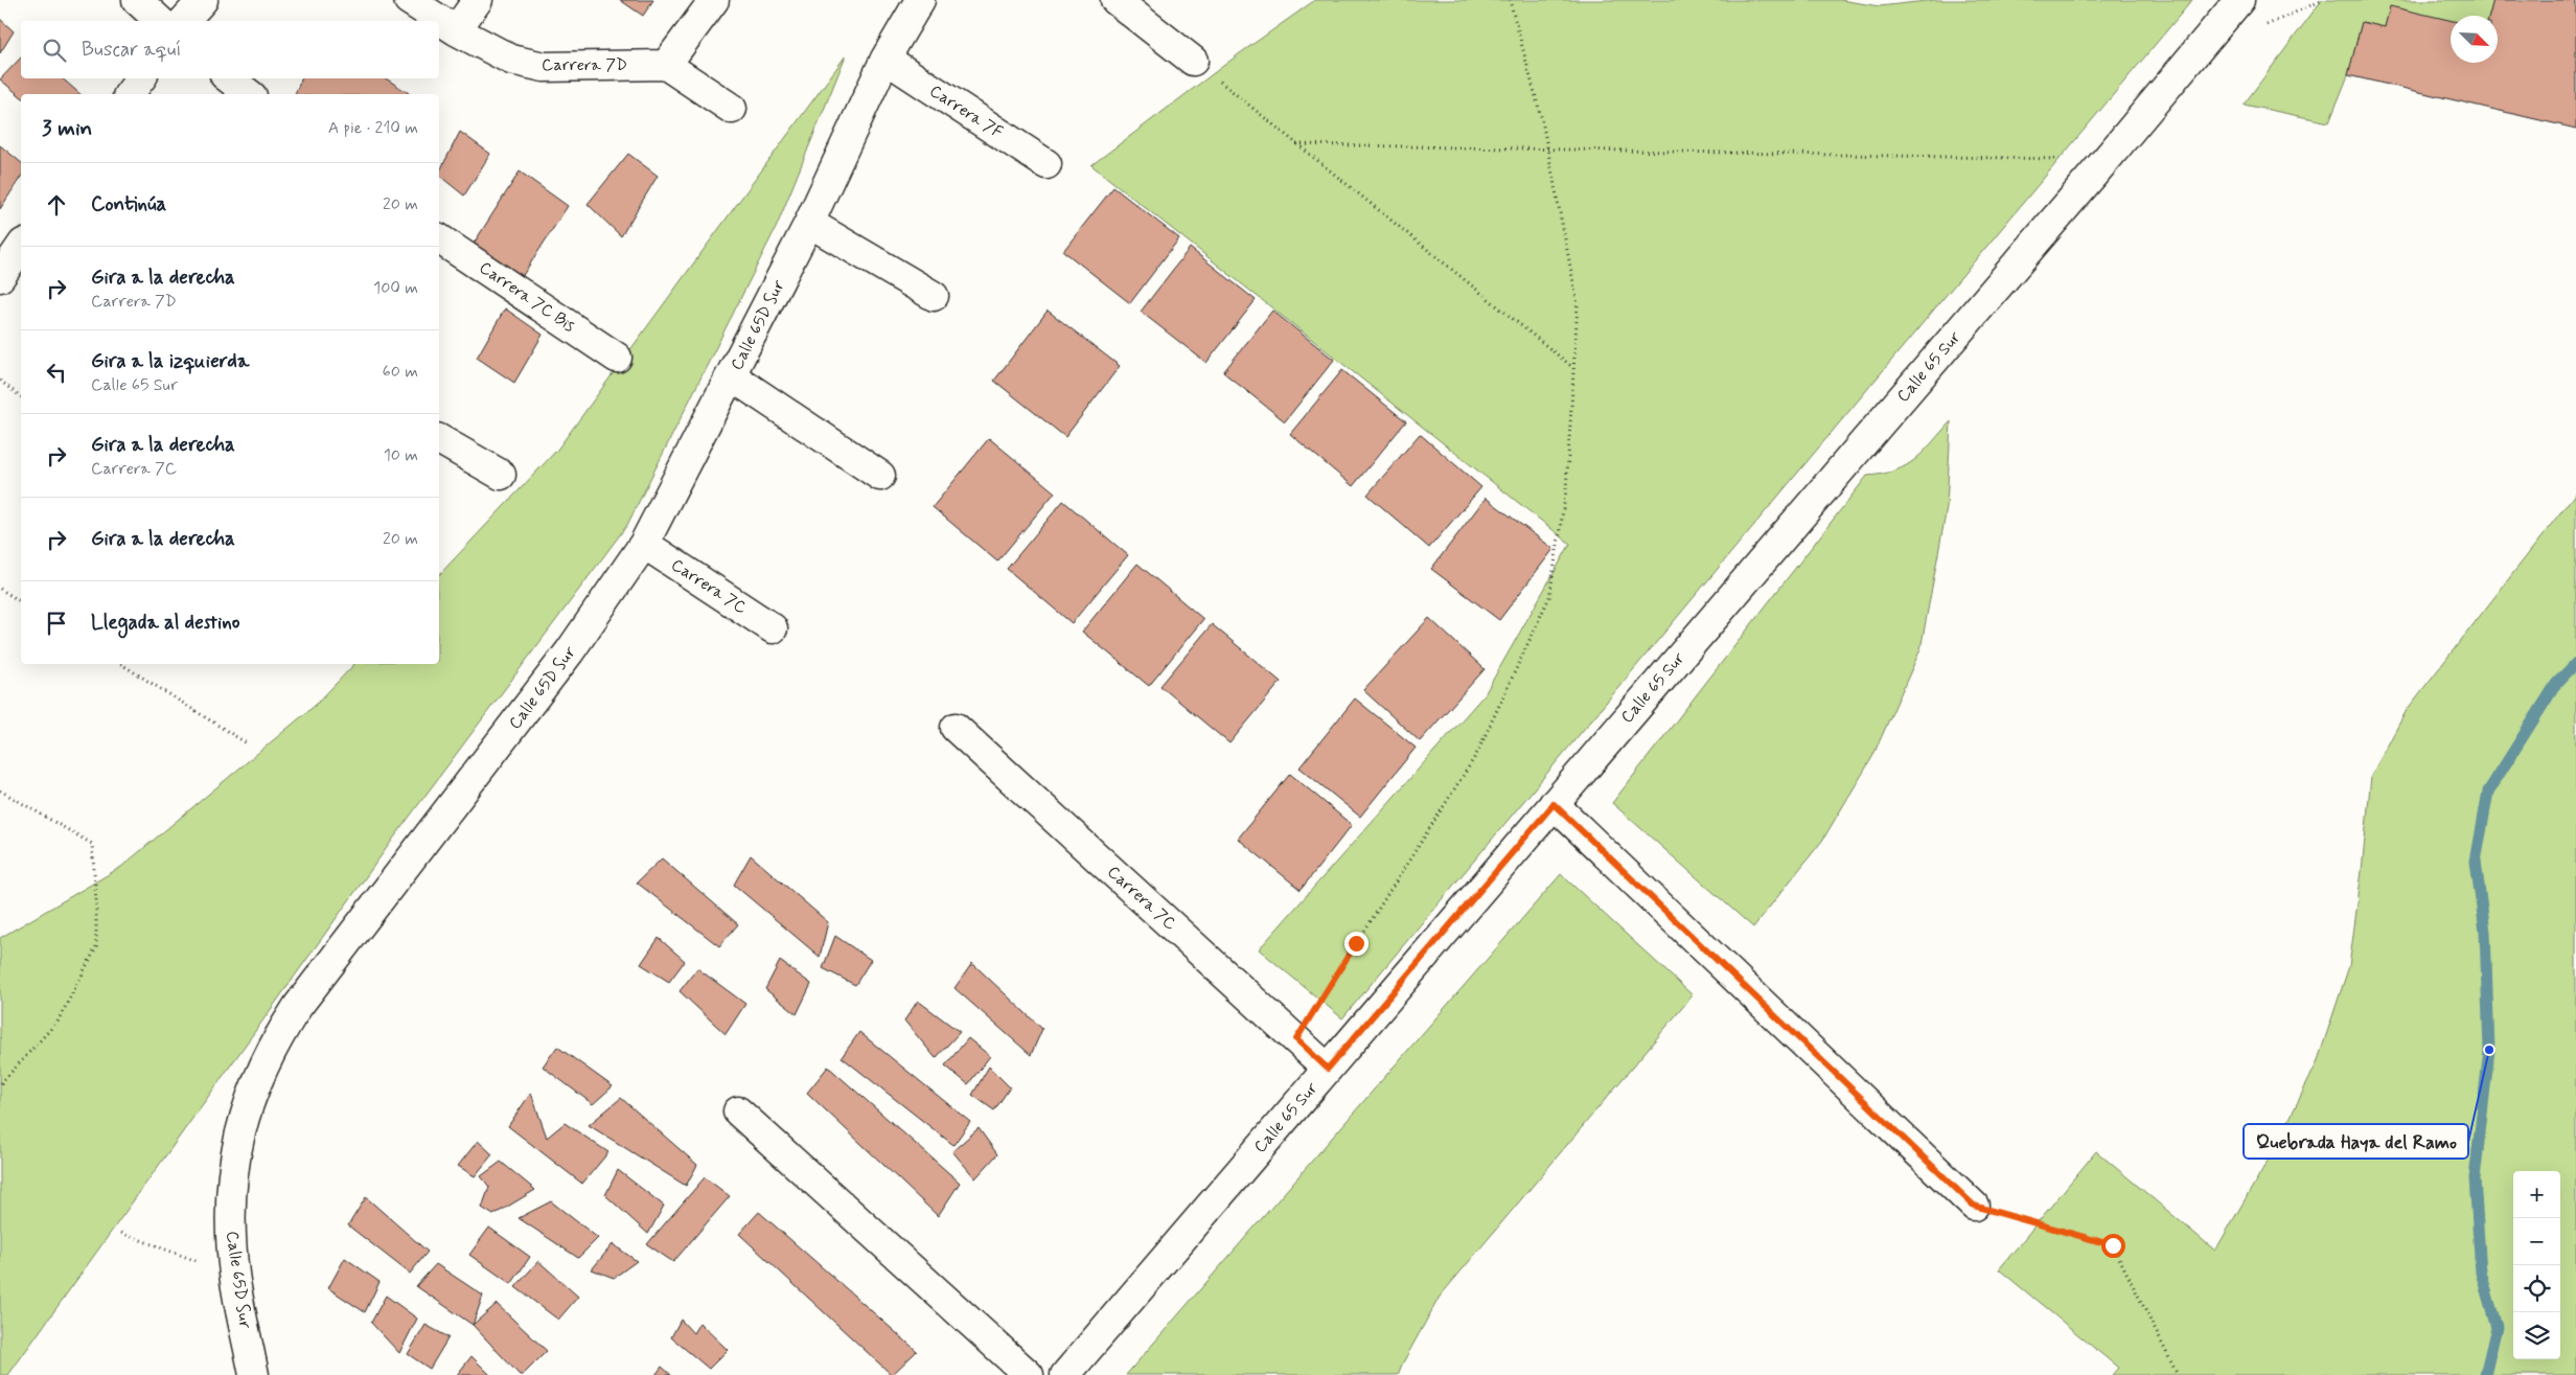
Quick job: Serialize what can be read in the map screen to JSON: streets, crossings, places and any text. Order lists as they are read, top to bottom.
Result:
{
  "streets": {
    "street": [
      "Carrera 7D",
      "Carrera 7F",
      "Carrera 7C Bis",
      "Calle 65D Sur",
      "Calle 65 Sur",
      "Carrera 7C"
    ]
  },
  "crossings": [
    ["Carrera 7F", "Calle 65D Sur"],
    ["Calle 65D Sur", "Carrera 7C"],
    ["Calle 65 Sur", "Carrera 7C"]
  ],
  "places": ["Quebrada Haya del Ramo"],
  "north": "bottom right",
  "page": {
    "search": "Buscar aquí",
    "heading": ["3 min", "A pie · 210 m"],
    "list": [
      ["Continúa", "20 m"],
      ["Gira a la derecha", "Carrera 7D", "100 m"],
      ["Gira a la izquierda", "Calle 65 Sur", "60 m"],
      ["Gira a la derecha", "Carrera 7C", "10 m"],
      ["Gira a la derecha", "20 m"],
      "Llegada al destino"
    ],
    "map_buttons": ["+", "−"]
  }
}
